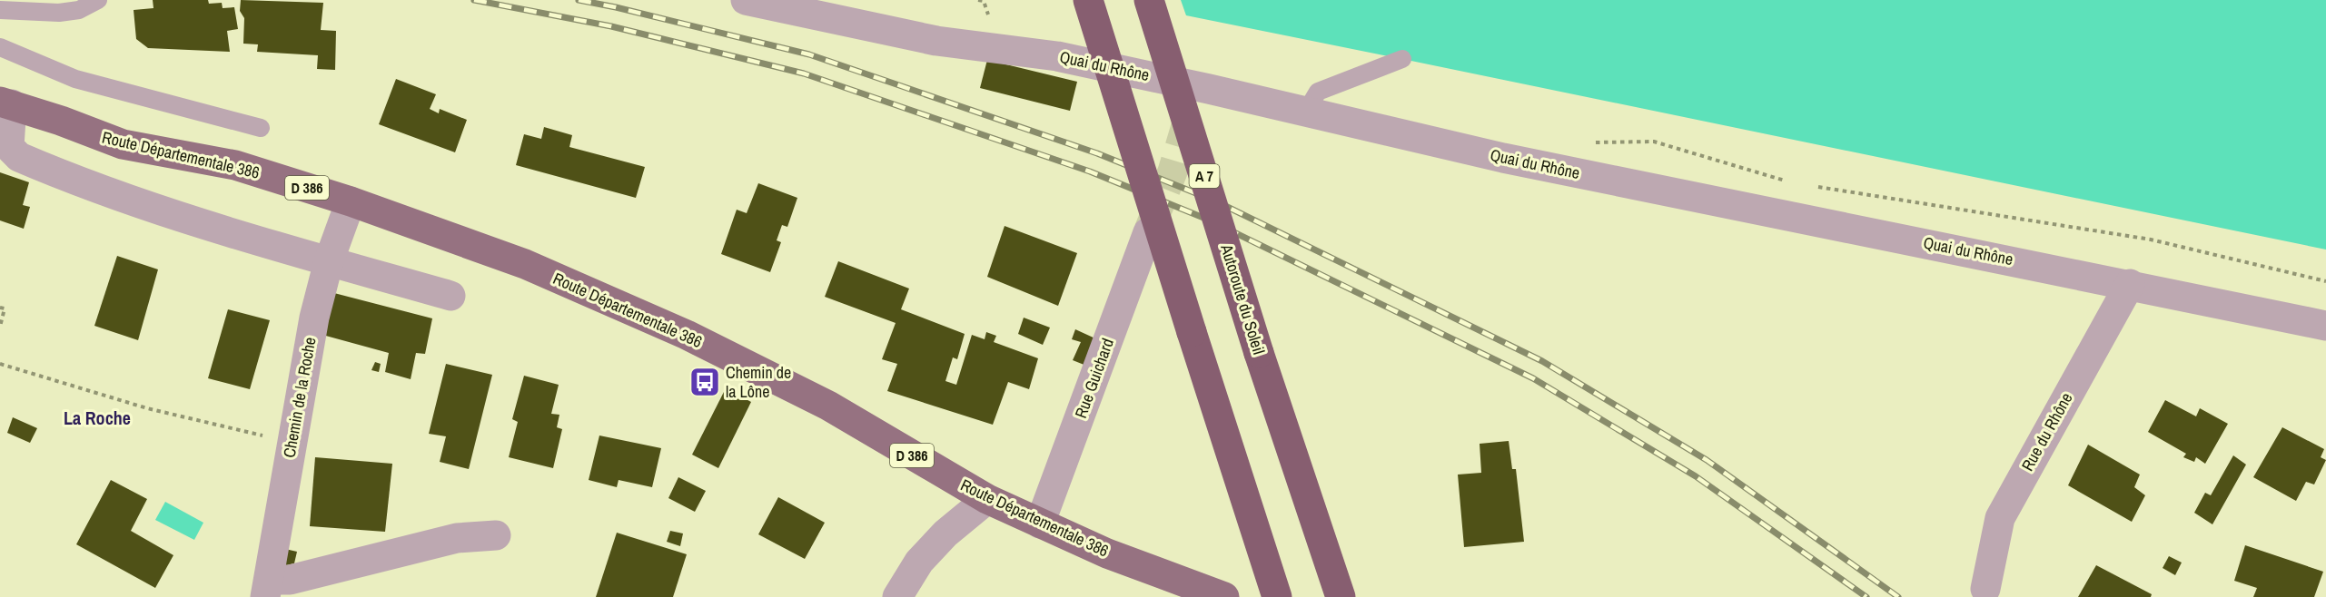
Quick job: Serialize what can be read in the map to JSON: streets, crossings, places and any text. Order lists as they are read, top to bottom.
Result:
{
  "streets": {
    "highway": ["A 7", "Autoroute du Soleil"],
    "main road": ["Route Départementale 386", "D 386"],
    "street": [
      "Quai du Rhône",
      "Rue Guichard",
      "Chemin de la Roche",
      "Rue du Rhône"
    ]
  },
  "crossings": [
    ["Quai du Rhône", "Rue du Rhône"],
    ["Route Départementale 386", "Rue Guichard"],
    ["Route Départementale 386", "Chemin de la Roche"]
  ],
  "districts": ["La Roche"],
  "places": {
    "bus stop": ["Chemin de la Lône"]
  }
}
